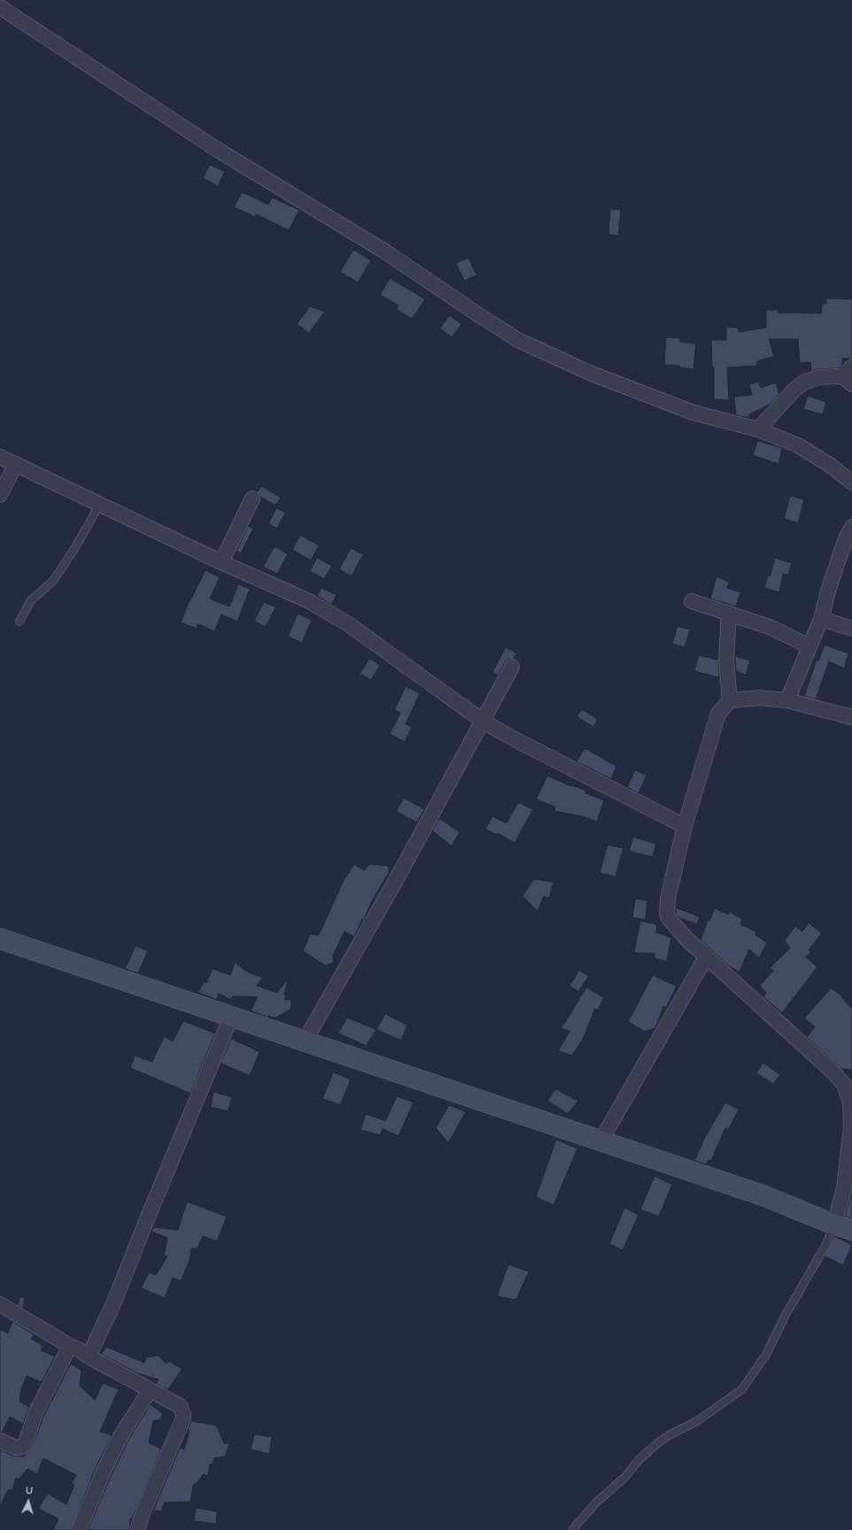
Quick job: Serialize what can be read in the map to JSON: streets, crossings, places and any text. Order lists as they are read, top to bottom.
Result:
{
  "north": "top"
}
